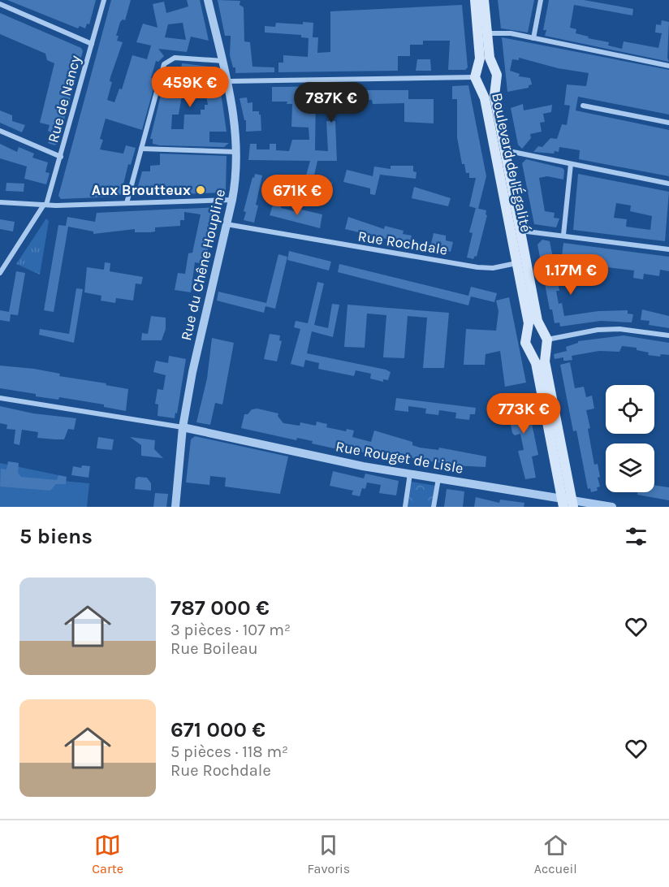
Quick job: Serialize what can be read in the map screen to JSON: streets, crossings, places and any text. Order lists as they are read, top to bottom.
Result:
{
  "streets": {
    "main road": ["Boulevard de l'Égalité"],
    "street": [
      "Rue de Nancy",
      "Rue Rochdale",
      "Rue du Chêne Houpline",
      "Rue Rouget de Lisle"
    ]
  },
  "crossings": [
    ["Boulevard de l'Égalité", "Rue Rochdale"],
    ["Boulevard de l'Égalité", "Rue Rouget de Lisle"],
    ["Rue Rochdale", "Rue du Chêne Houpline"],
    ["Rue du Chêne Houpline", "Rue Rouget de Lisle"]
  ],
  "places": ["Aux Broutteux"],
  "page": {
    "price": [
      "459K €",
      "787K €",
      "671K €",
      "1.17M €",
      "773K €"
    ],
    "heading": "5 biens",
    "list": [
      {
        "name": "787 000 €",
        "note": "3 pièces · 107 m² · Rue Boileau"
      },
      {
        "name": "671 000 €",
        "note": "5 pièces · 118 m² · Rue Rochdale"
      }
    ],
    "tabs": ["Carte", "Favoris", "Accueil"]
  }
}
